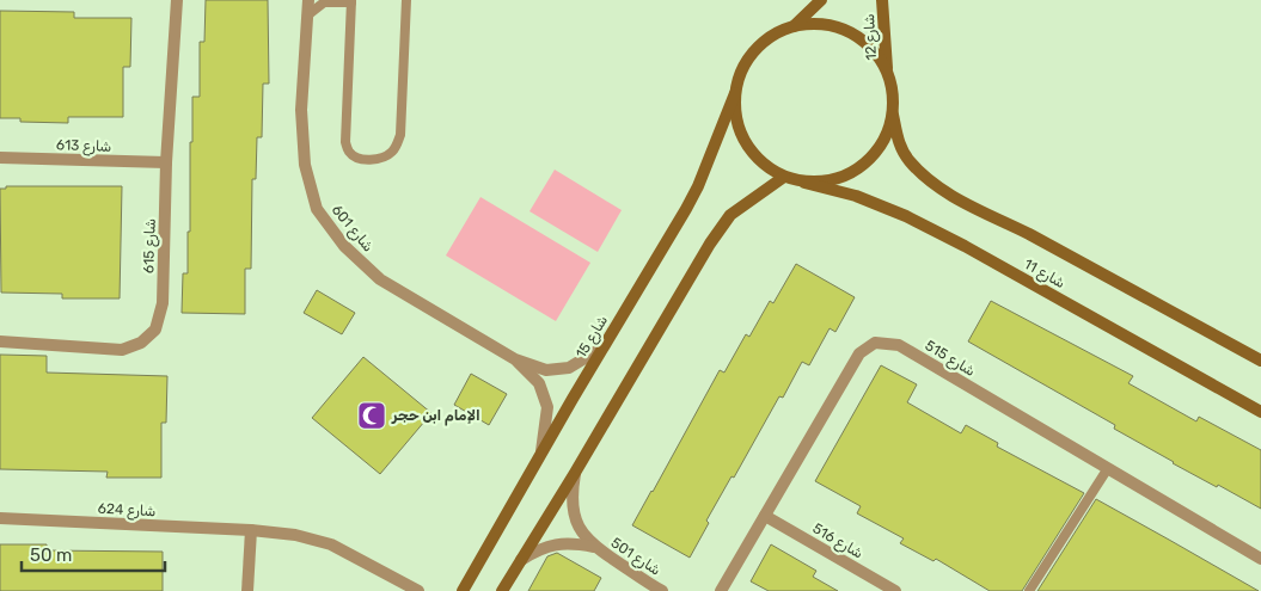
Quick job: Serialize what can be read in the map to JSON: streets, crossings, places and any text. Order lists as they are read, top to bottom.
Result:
{
  "streets": {
    "street": [
      "شارع 12",
      "شارع 613",
      "شارع 601",
      "شارع 615",
      "شارع 11",
      "شارع 15",
      "شارع 515",
      "شارع 624",
      "شارع 516",
      "شارع 501"
    ]
  },
  "crossings": [
    ["شارع 12", "شارع 11"],
    ["شارع 12", "شارع 15"],
    ["شارع 613", "شارع 615"],
    ["شارع 601", "شارع 15"],
    ["شارع 11", "شارع 15"],
    ["شارع 515", "شارع 516"]
  ],
  "places": {
    "mosque": ["الإمام ابن حجر"]
  },
  "scale_bar": "50 m"
}
